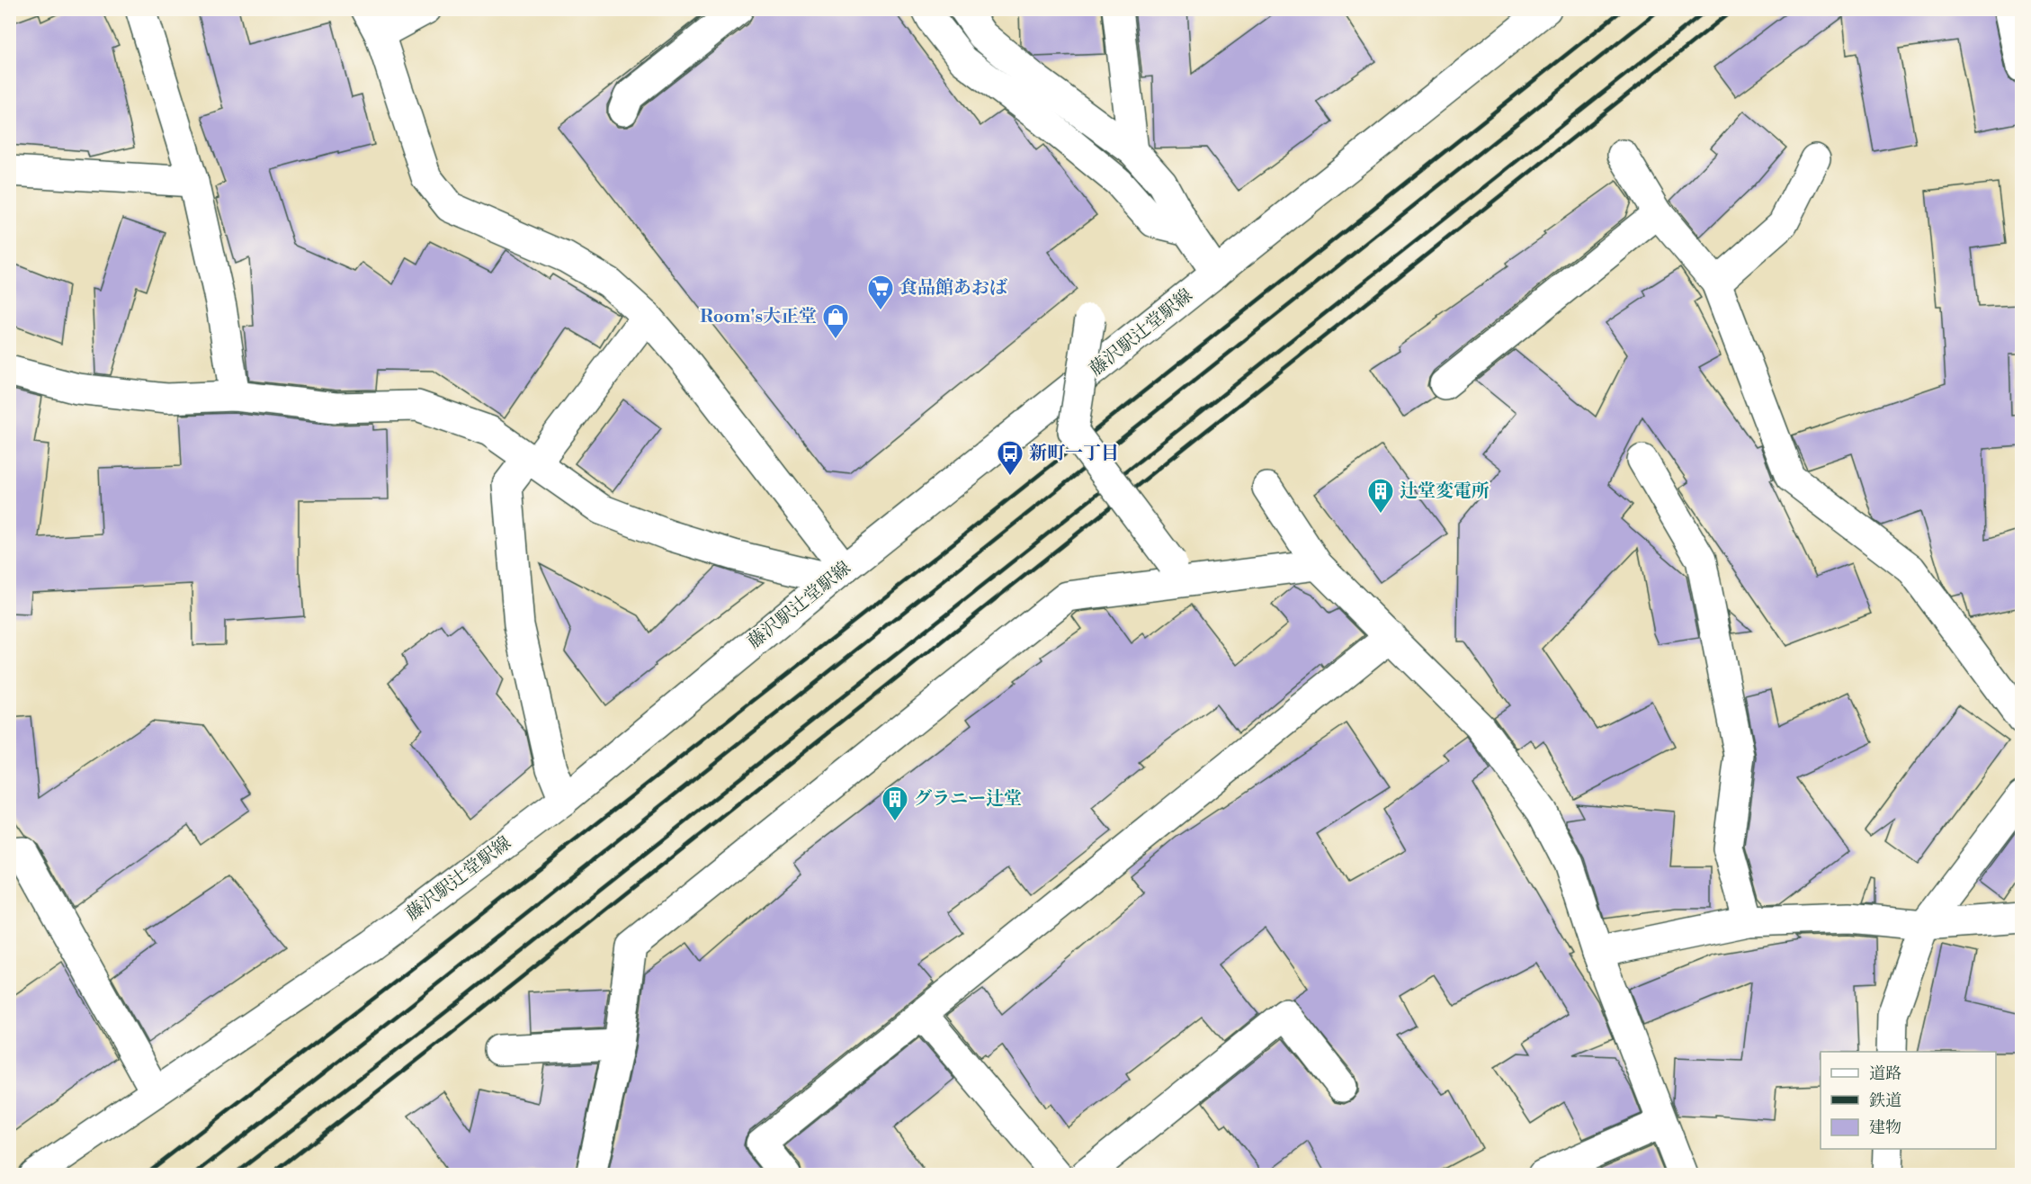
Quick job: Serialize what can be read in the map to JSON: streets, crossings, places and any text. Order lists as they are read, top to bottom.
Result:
{
  "streets": {
    "street": ["藤沢駅辻堂駅線"]
  },
  "places": {
    "supermarket": ["食品館あおば"],
    "shop": ["Room's大正堂"],
    "bus stop": ["新町一丁目"],
    "building": ["辻堂変電所", "グラニー辻堂"]
  },
  "legend": ["道路", "鉄道", "建物"]
}
